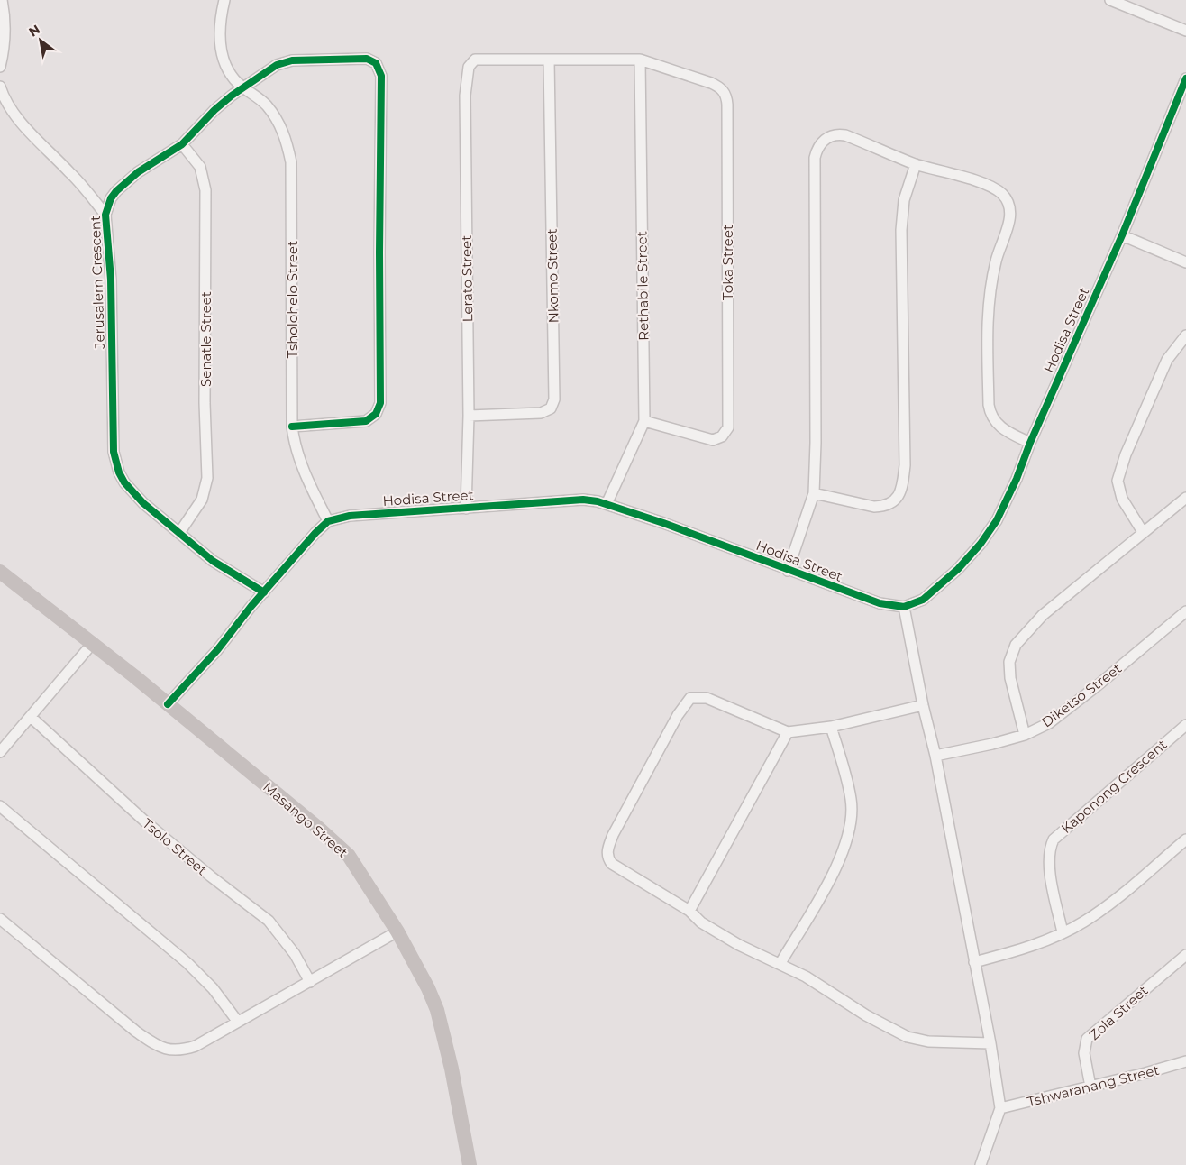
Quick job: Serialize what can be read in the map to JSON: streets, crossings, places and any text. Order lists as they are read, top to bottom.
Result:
{
  "streets": {
    "street": [
      "Toka Street",
      "Nkomo Street",
      "Lerato Street",
      "Jerusalem Crescent",
      "Rethabile Street",
      "Tsholohelo Street",
      "Hodisa Street",
      "Senatle Street",
      "Diketso Street",
      "Kaponong Crescent",
      "Masango Street",
      "Tsolo Street",
      "Zola Street",
      "Tshwaranang Street"
    ]
  },
  "crossings": [
    ["Toka Street", "Rethabile Street"],
    ["Nkomo Street", "Lerato Street"],
    ["Lerato Street", "Hodisa Street"],
    ["Jerusalem Crescent", "Tsholohelo Street"],
    ["Jerusalem Crescent", "Senatle Street"],
    ["Rethabile Street", "Hodisa Street"],
    ["Tsholohelo Street", "Hodisa Street"],
    ["Zola Street", "Tshwaranang Street"]
  ],
  "north": "top left"
}
